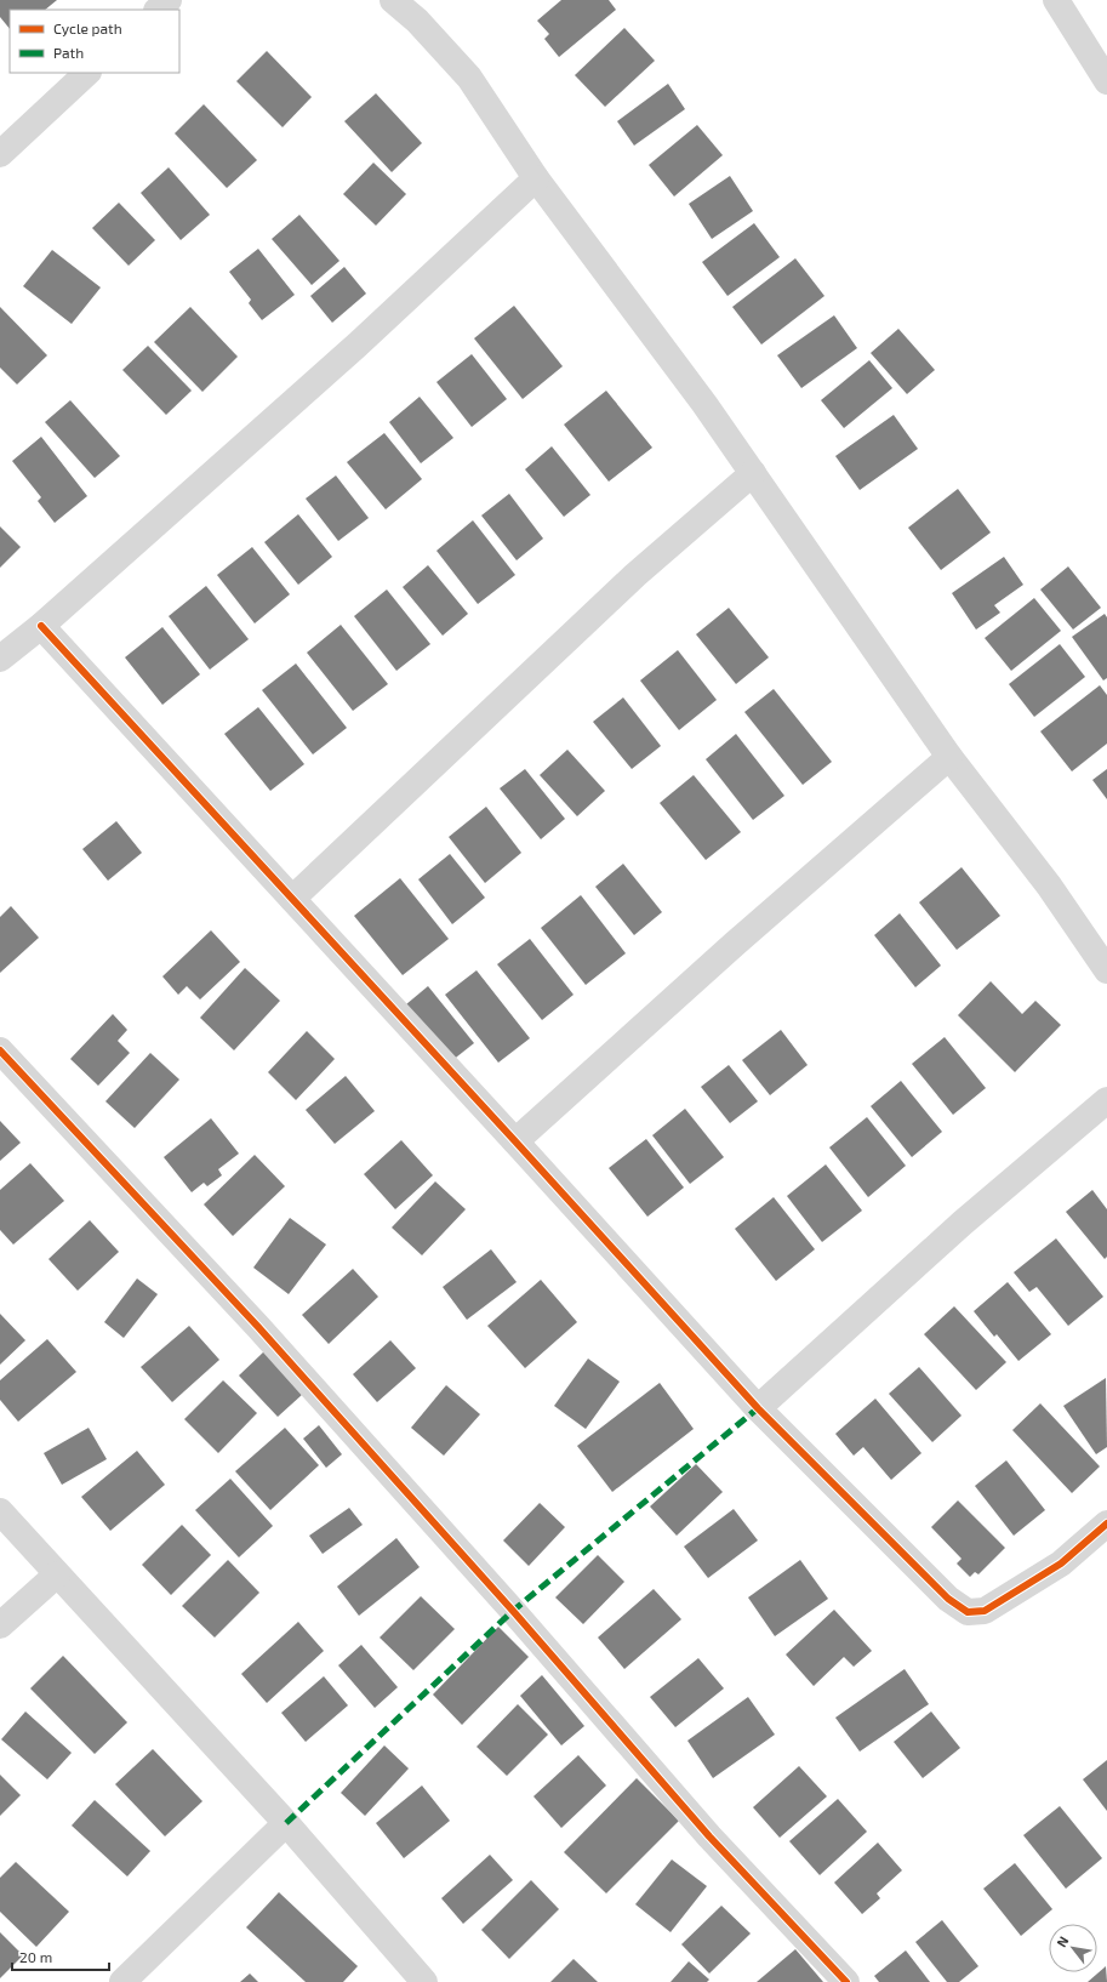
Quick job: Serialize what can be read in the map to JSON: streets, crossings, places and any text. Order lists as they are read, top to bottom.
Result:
{
  "legend": ["Cycle path", "Path"],
  "scale_bar": "20 m",
  "north": "top left"
}
